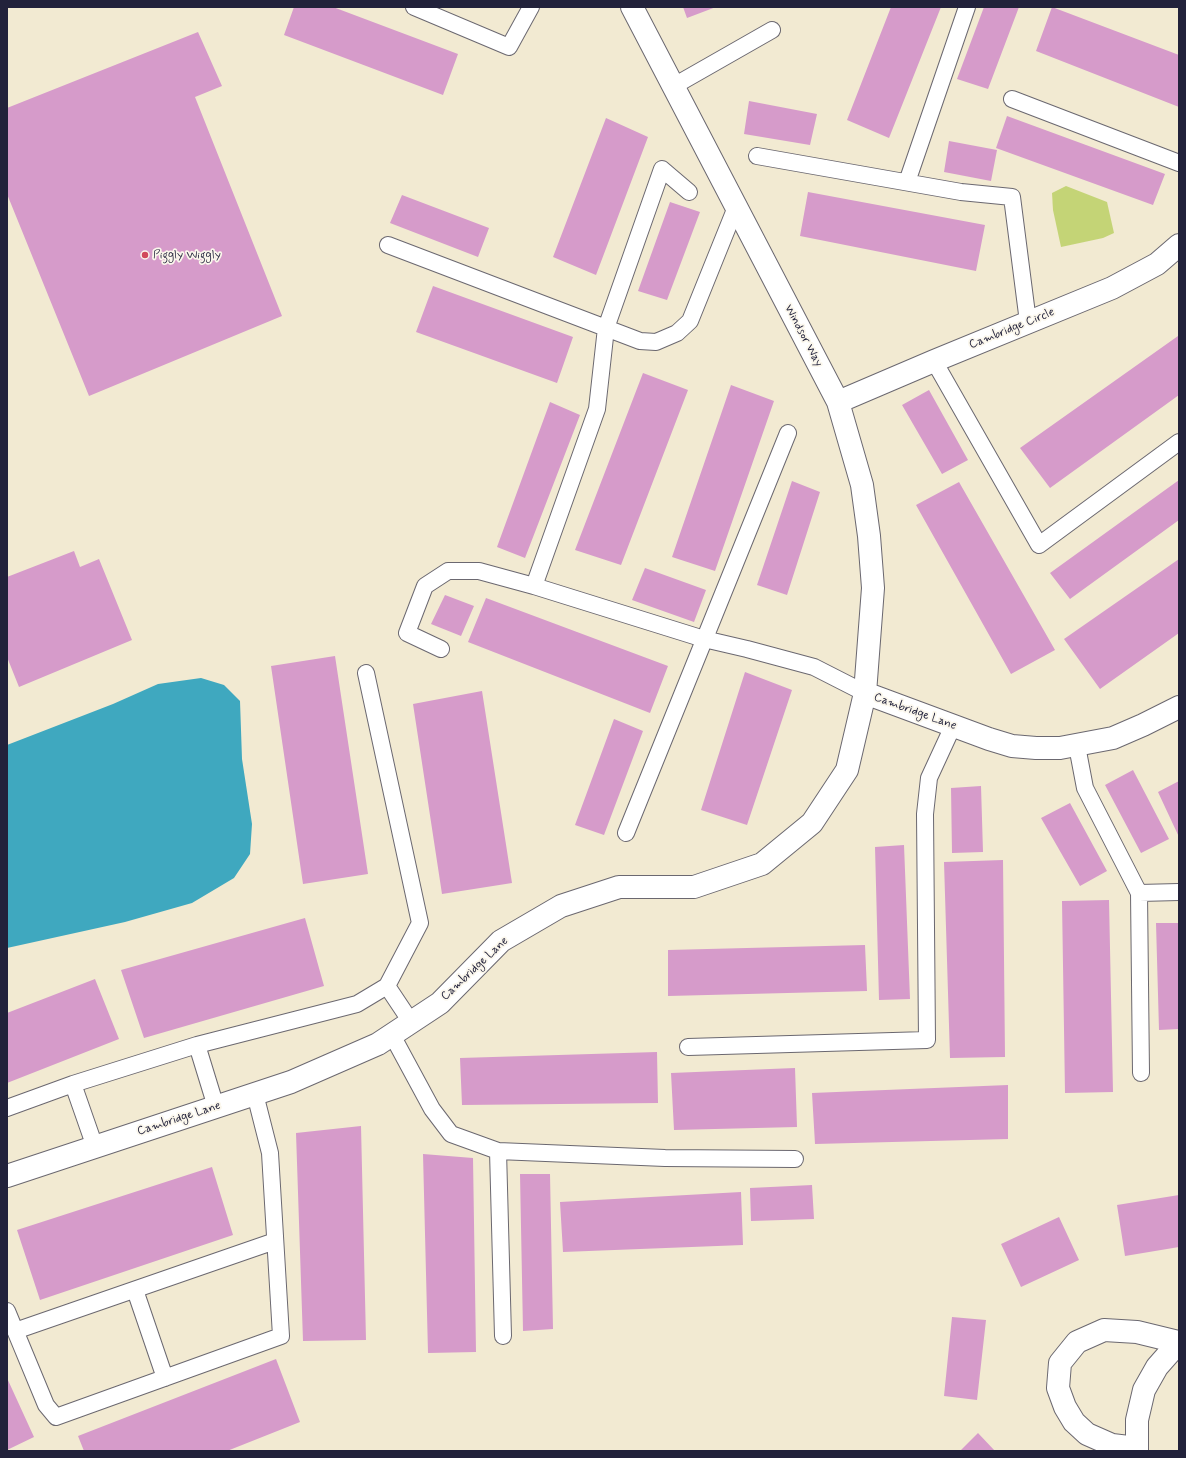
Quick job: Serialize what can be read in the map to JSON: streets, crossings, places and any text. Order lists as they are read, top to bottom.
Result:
{
  "streets": {
    "street": ["Cambridge Circle", "Windsor Way", "Cambridge Lane"]
  },
  "crossings": [
    ["Cambridge Circle", "Windsor Way"],
    ["Windsor Way", "Cambridge Lane"]
  ],
  "places": ["Piggly Wiggly"]
}
